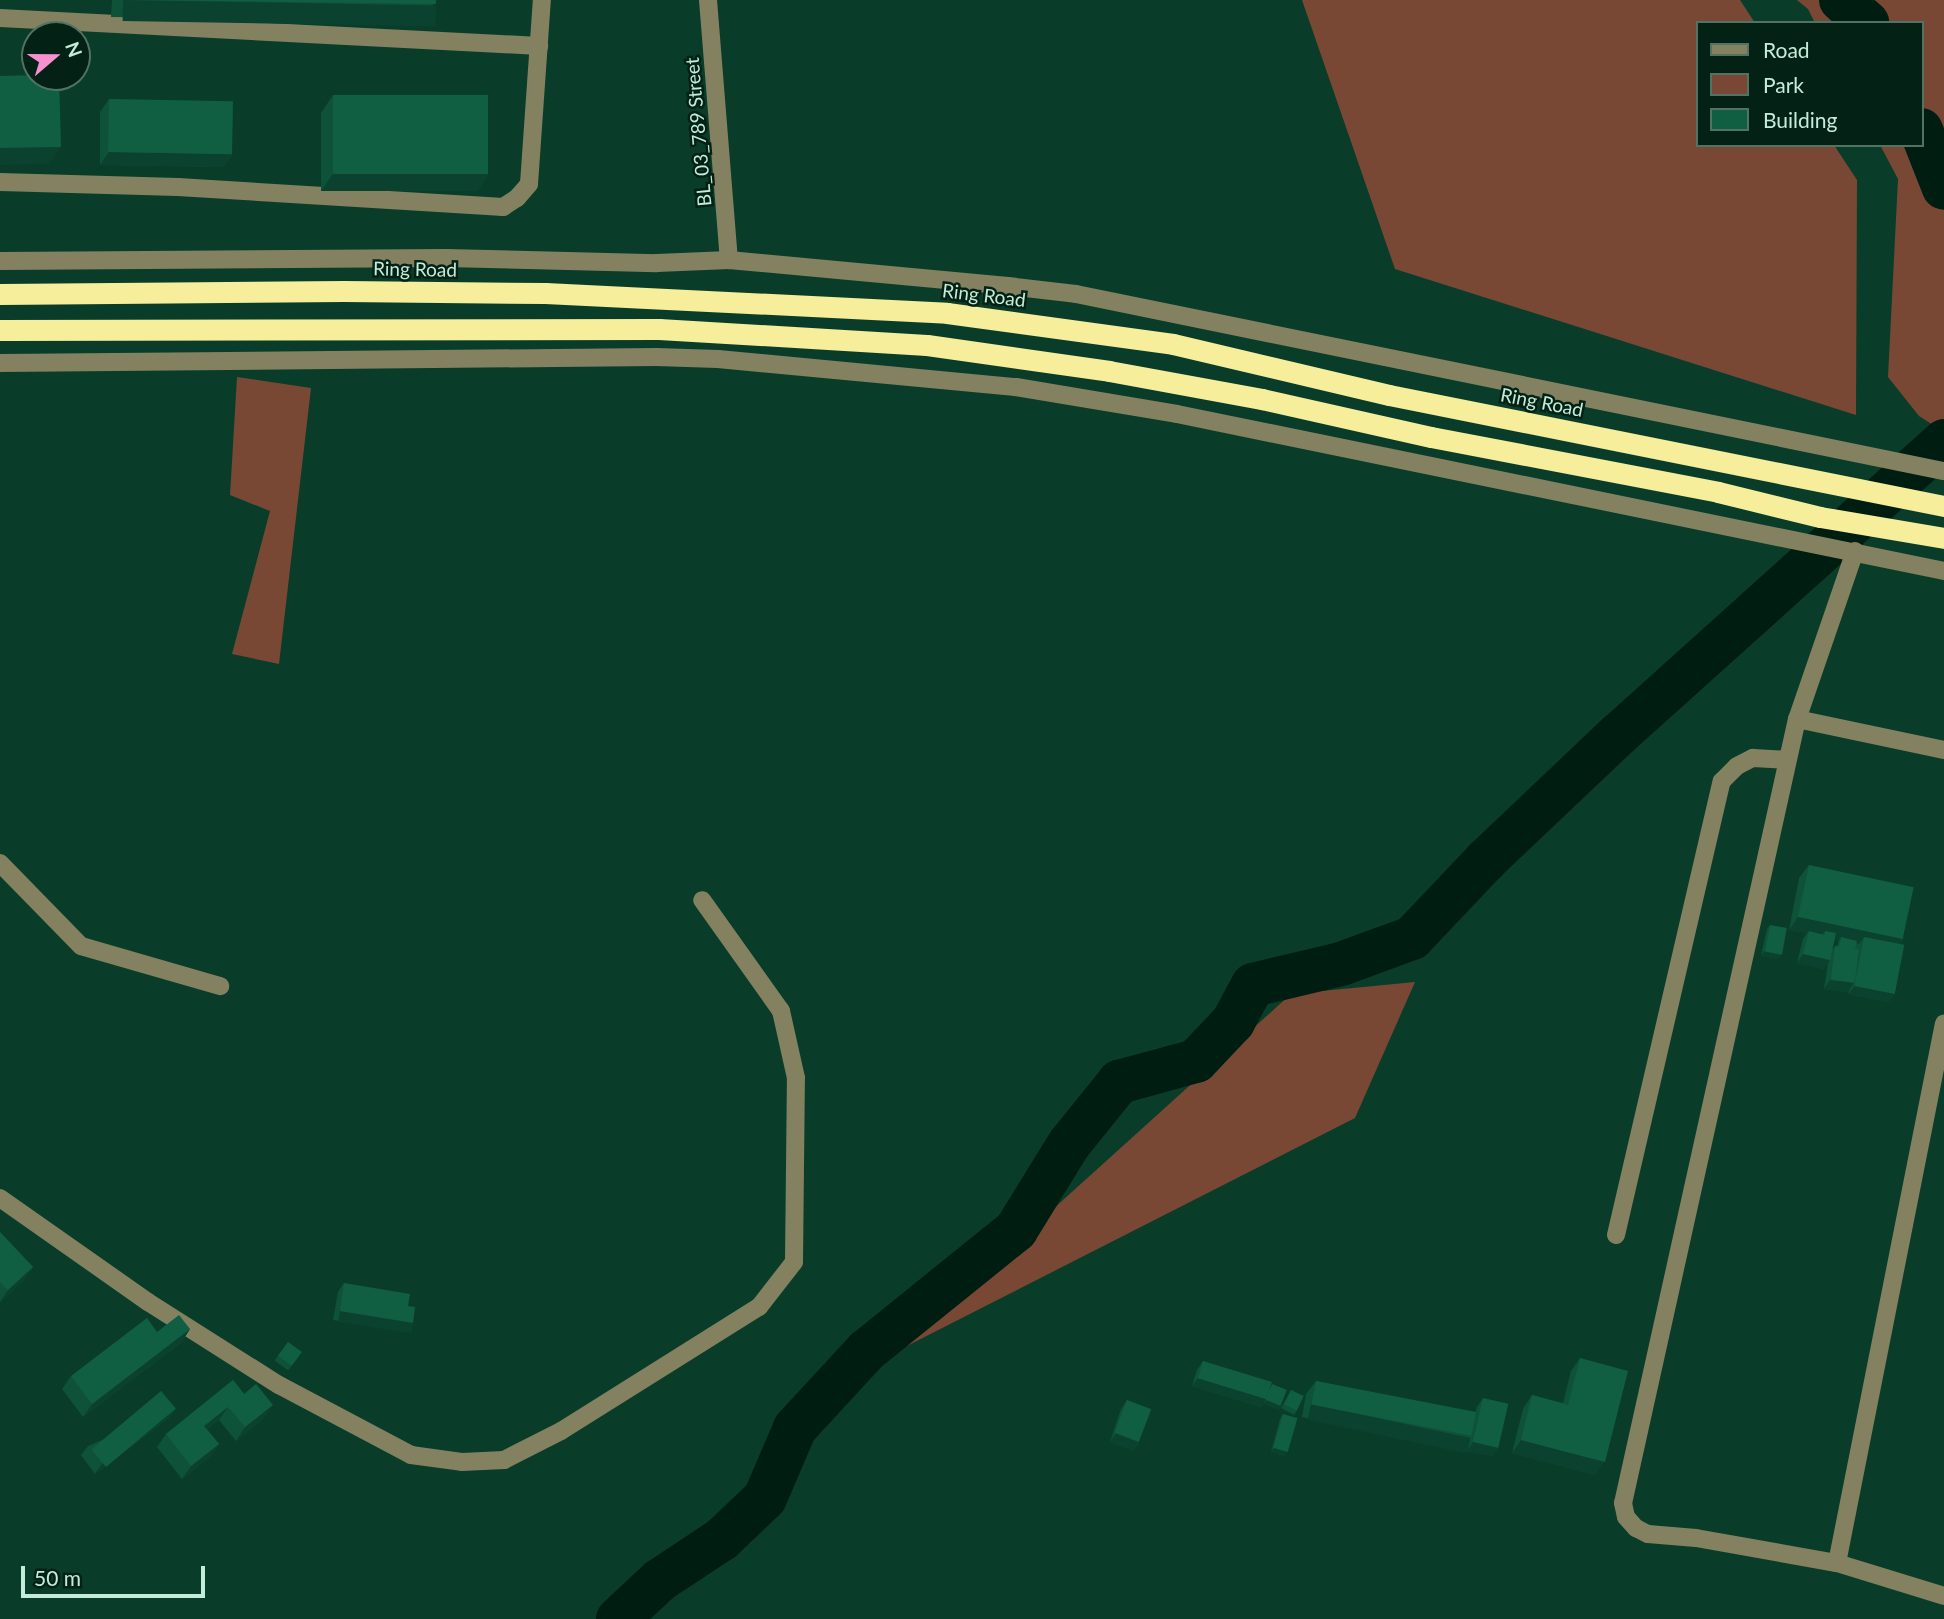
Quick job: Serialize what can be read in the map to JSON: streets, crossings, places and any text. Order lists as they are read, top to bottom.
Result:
{
  "streets": {
    "highway": ["Ring Road"],
    "street": ["BL_03_789 Street"]
  },
  "crossings": [
    ["BL_03_789 Street", "Ring Road"]
  ],
  "legend": ["Road", "Park", "Building"],
  "scale_bar": "50 m",
  "north": "right"
}
